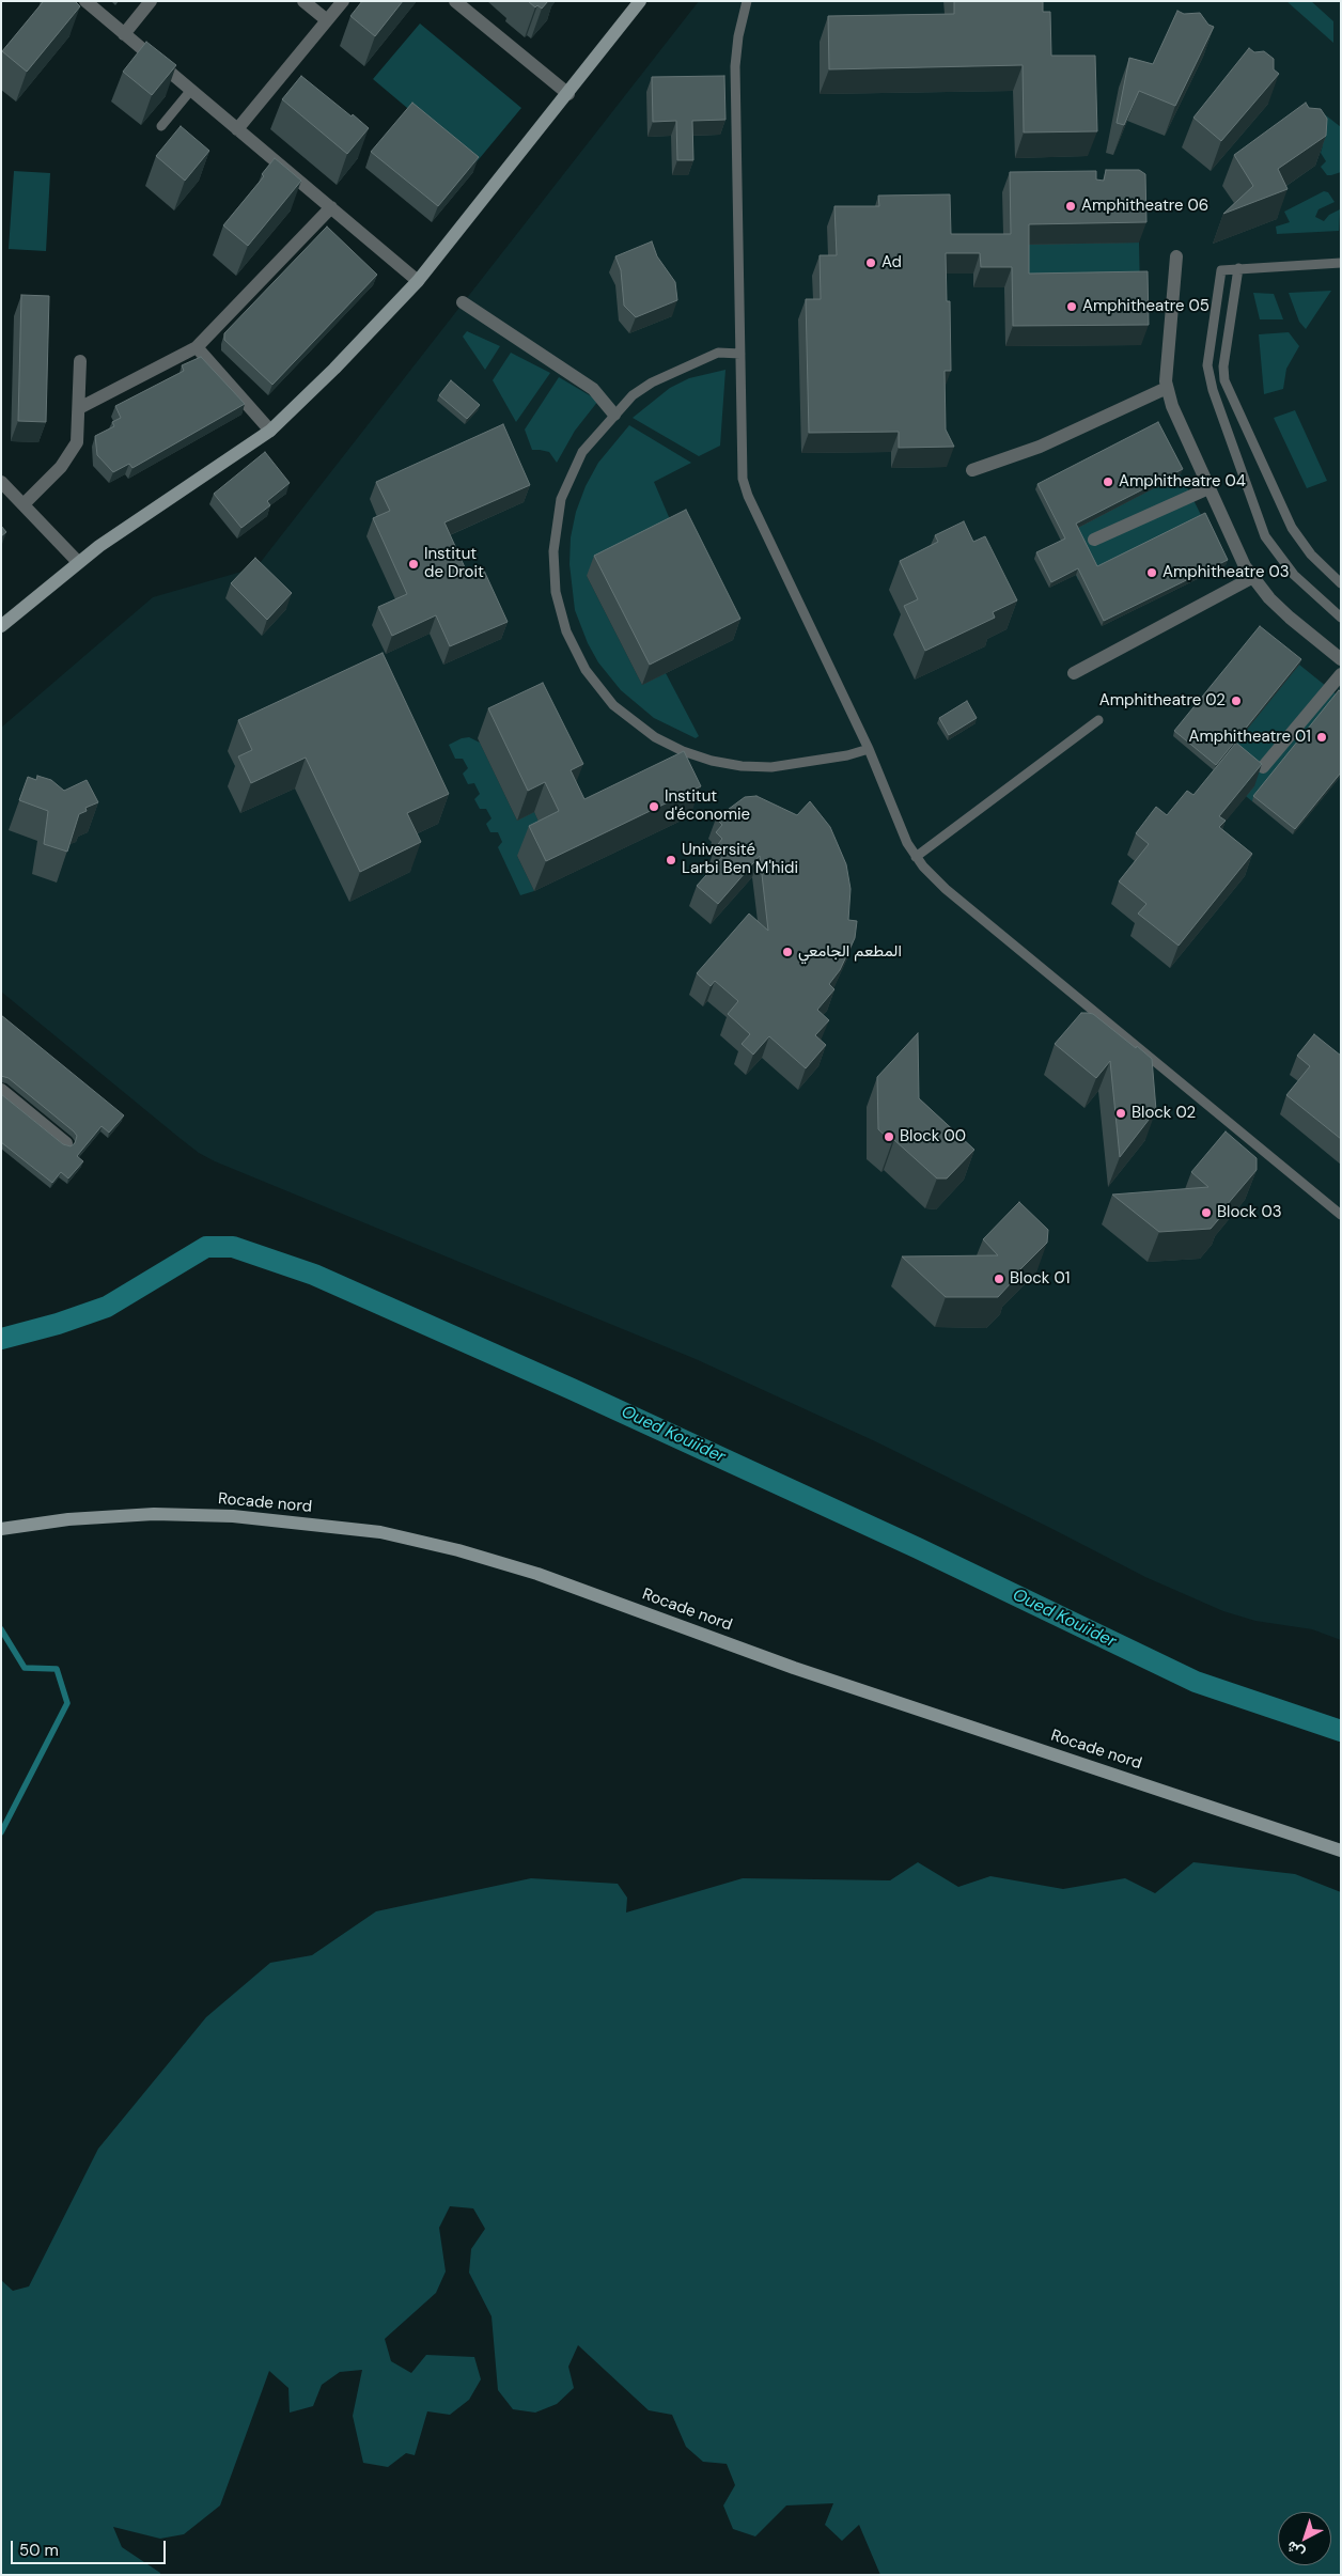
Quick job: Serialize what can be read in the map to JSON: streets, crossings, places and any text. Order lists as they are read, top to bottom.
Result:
{
  "streets": {
    "main road": ["Rocade nord"]
  },
  "water": ["Oued Kouiider"],
  "places": [
    "Amphitheatre 06",
    "Ad",
    "Amphitheatre 05",
    "Amphitheatre 04",
    "Institut de Droit",
    "Amphitheatre 03",
    "Amphitheatre 02",
    "Amphitheatre 01",
    "Institut d'économie",
    "Université Larbi Ben M'hidi",
    "المطعم الجامعي",
    "Block 02",
    "Block 00",
    "Block 03",
    "Block 01"
  ],
  "scale_bar": "50 m",
  "north": "bottom left"
}
